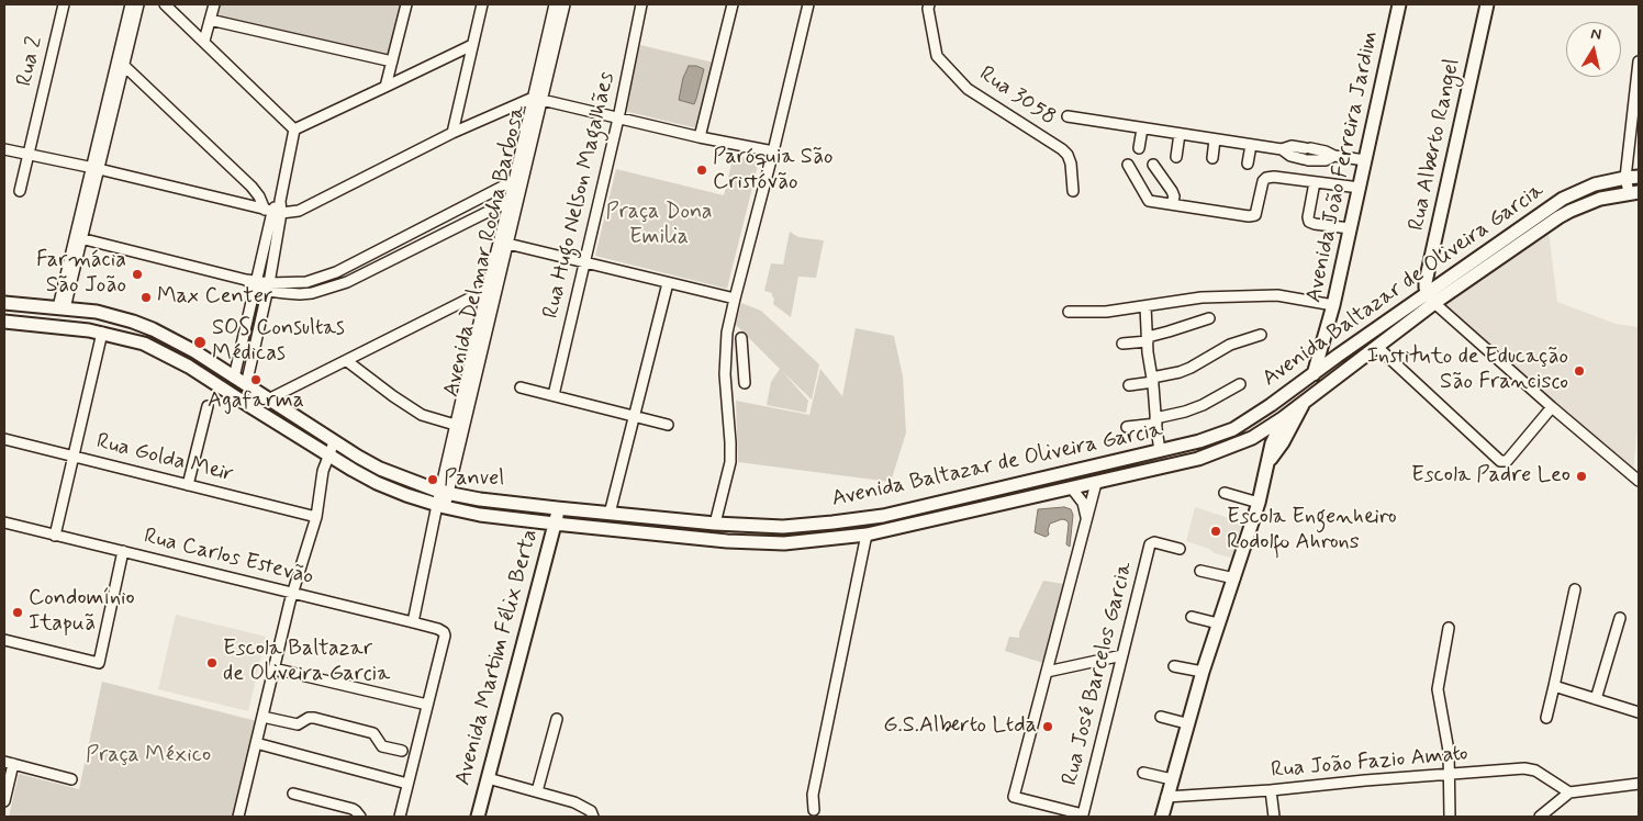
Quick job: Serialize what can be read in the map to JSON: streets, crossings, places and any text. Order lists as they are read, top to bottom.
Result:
{
  "streets": {
    "main road": [
      "Rua Alberto Rangel",
      "Avenida João Ferreira Jardim",
      "Avenida Baltazar de Oliveira Garcia",
      "Avenida Martim Félix Berta"
    ],
    "street": [
      "Rua 2",
      "Rua 3058",
      "Rua Hugo Nelson Magalhães",
      "Avenida Delmar Rocha Barbosa",
      "Rua Golda Meir",
      "Rua Carlos Estevão",
      "Rua José Barcelos Garcia",
      "Rua João Fazio Amato"
    ]
  },
  "crossings": [
    ["Rua Alberto Rangel", "Avenida Baltazar de Oliveira Garcia"],
    ["Avenida João Ferreira Jardim", "Avenida Baltazar de Oliveira Garcia"],
    ["Avenida Delmar Rocha Barbosa", "Avenida Baltazar de Oliveira Garcia"],
    ["Avenida Delmar Rocha Barbosa", "Rua Carlos Estevão"],
    ["Avenida Baltazar de Oliveira Garcia", "Avenida Martim Félix Berta"]
  ],
  "parks": ["Praça Dona Emilia", "Praça México"],
  "places": [
    "Paróquia São Cristóvão",
    "Farmácia São João",
    "Max Center",
    "SOS Consultas Médicas",
    "Instituto de Educação São Francisco",
    "Agafarma",
    "Escola Padre Leo",
    "Panvel",
    "Escola Engenheiro Rodolfo Ahrons",
    "Condomínio Itapuã",
    "Escola Baltazar de Oliveira Garcia",
    "G.S.Alberto Ltda"
  ],
  "north": "top"
}
